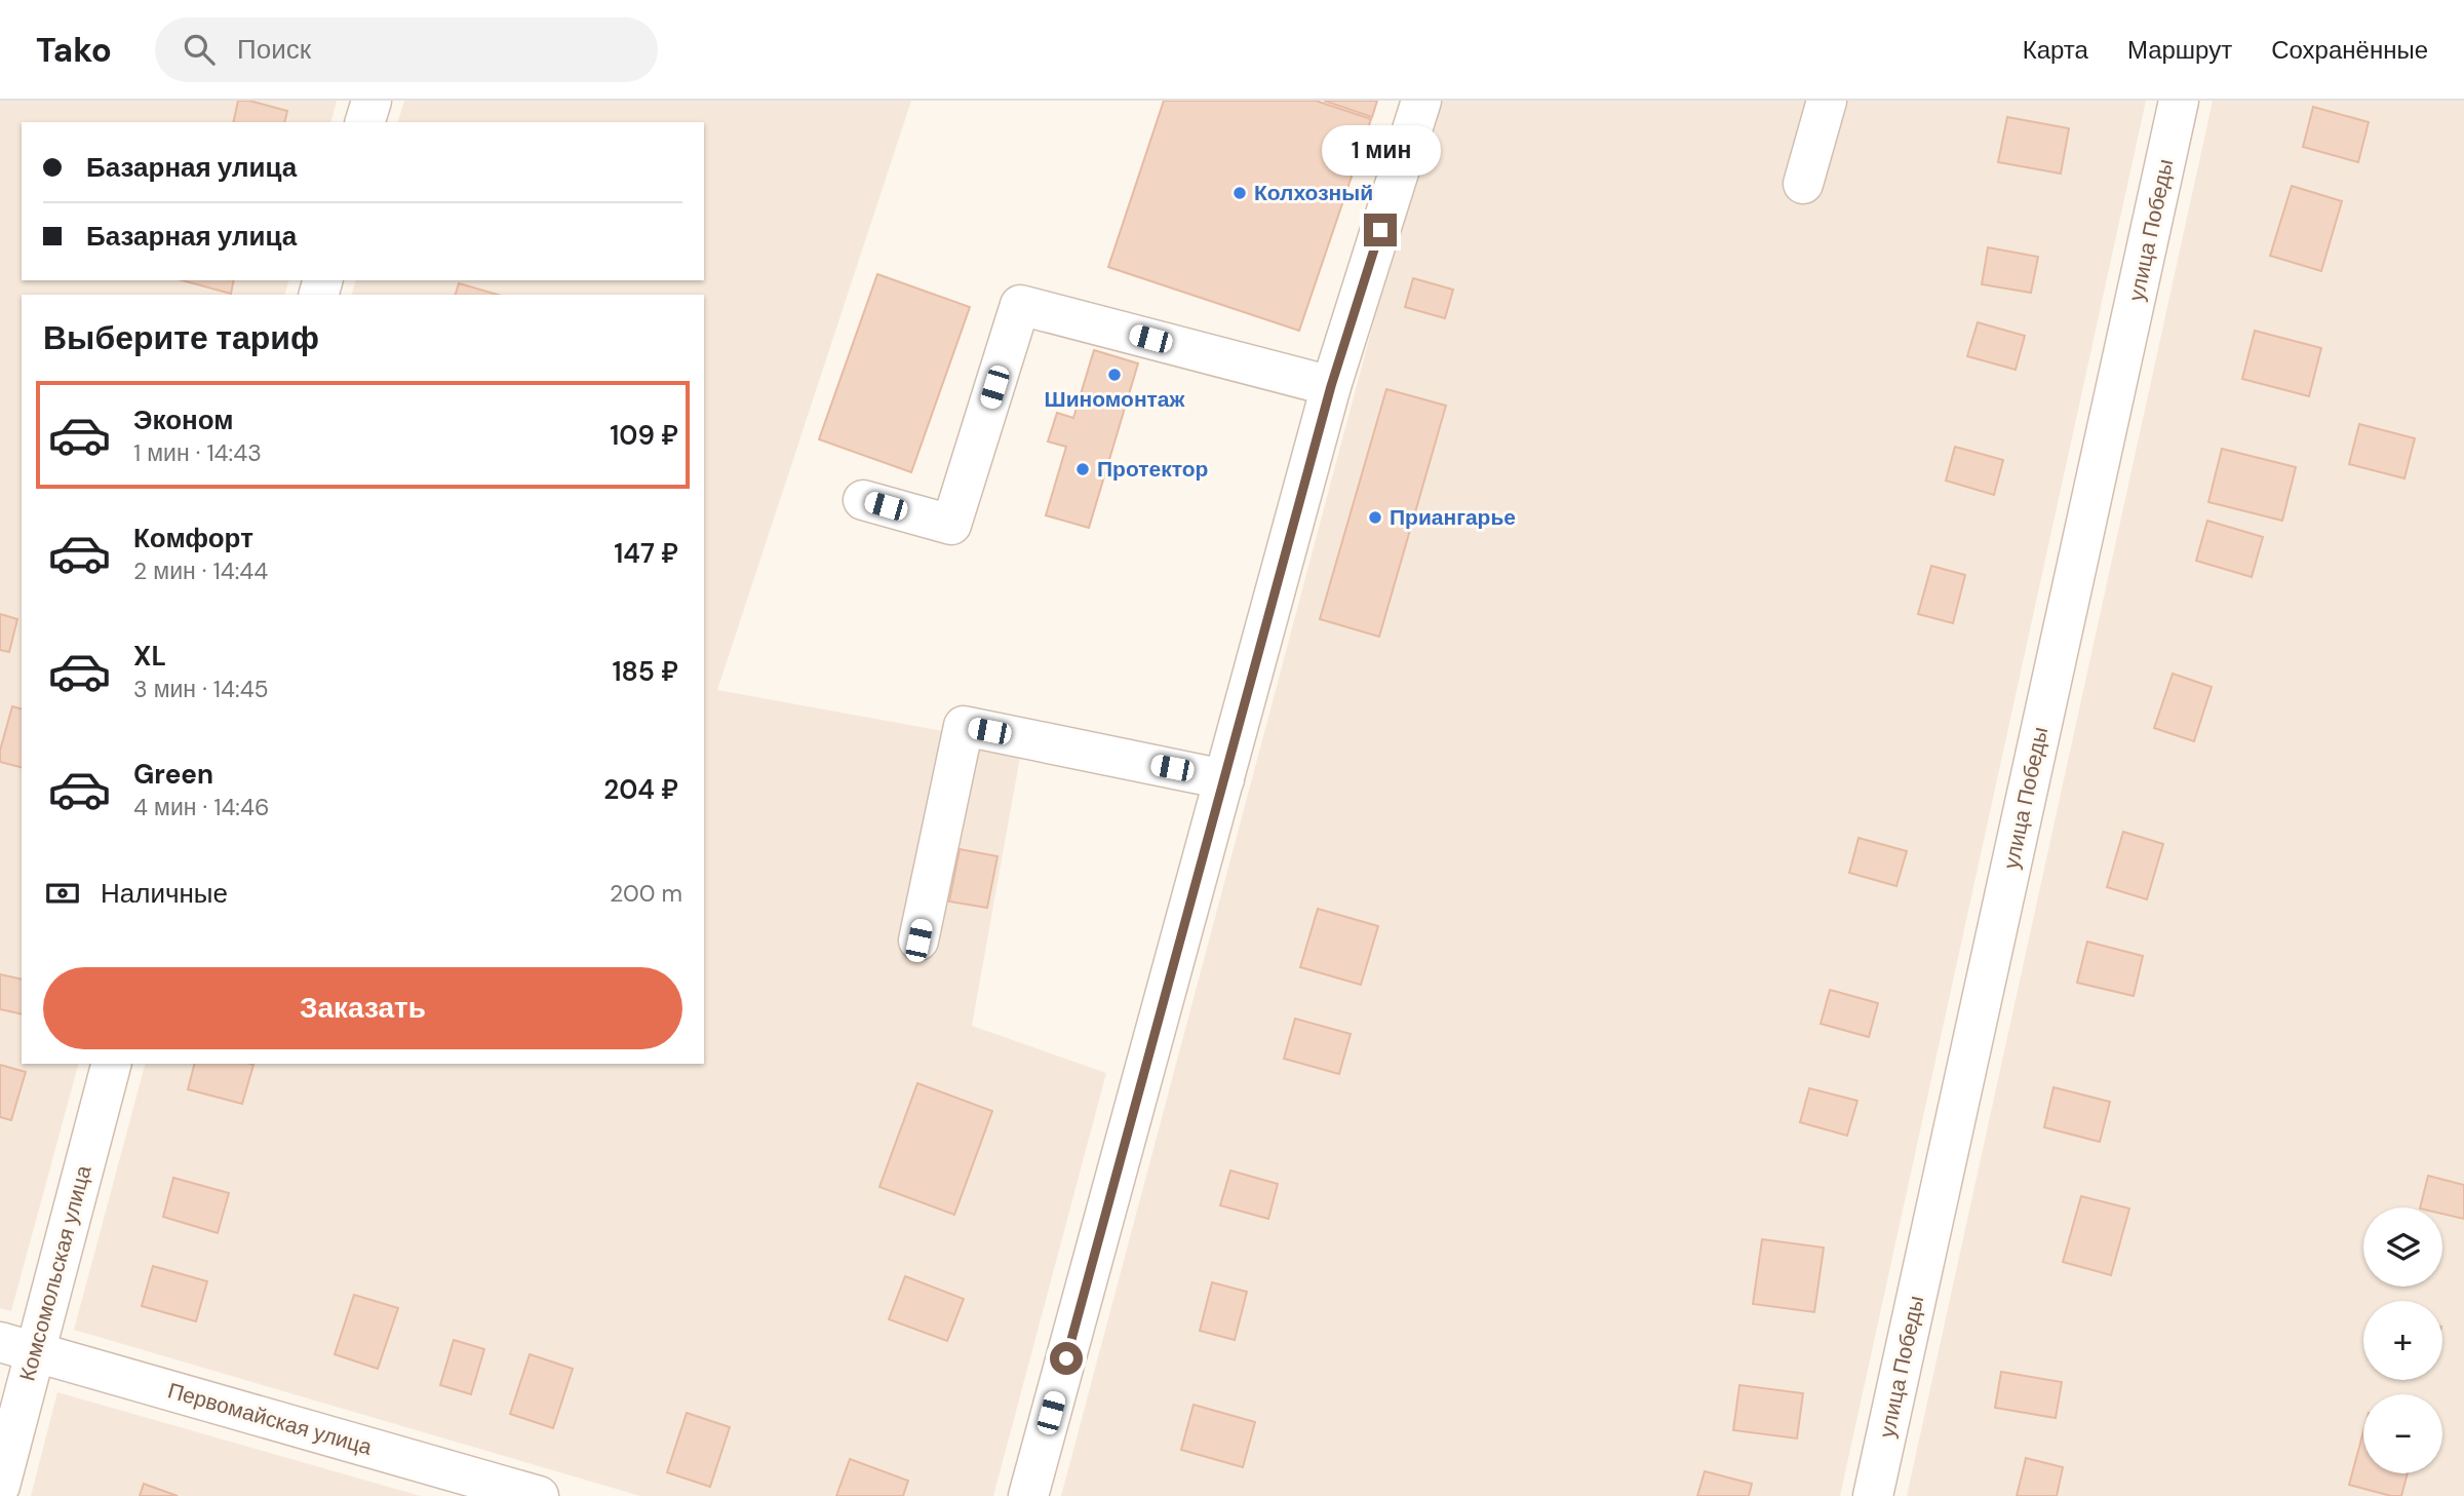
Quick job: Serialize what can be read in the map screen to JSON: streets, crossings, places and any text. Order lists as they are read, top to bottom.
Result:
{
  "streets": {
    "street": ["улица Победы", "Комсомольская улица", "Первомайская улица"]
  },
  "crossings": [
    ["Комсомольская улица", "Первомайская улица"]
  ],
  "places": [
    "Колхозный",
    "Шиномонтаж",
    "Протектор",
    "Приангарье"
  ],
  "page": {
    "header": "Tako",
    "search": "Поиск",
    "nav": ["Карта", "Маршрут", "Сохранённые"],
    "banner": ["Базарная улица", "Базарная улица"],
    "bubble": "1 мин",
    "heading": "Выберите тариф",
    "list": [
      {
        "name": "Эконом",
        "note": "1 мин · 14:43",
        "value": "109 ₽"
      },
      {
        "name": "Комфорт",
        "note": "2 мин · 14:44",
        "value": "147 ₽"
      },
      {
        "name": "XL",
        "note": "3 мин · 14:45",
        "value": "185 ₽"
      },
      {
        "name": "Green",
        "note": "4 мин · 14:46",
        "value": "204 ₽"
      }
    ],
    "pay": ["Наличные", "200 m"],
    "buttons": "Заказать",
    "map_buttons": ["+", "−"]
  }
}
